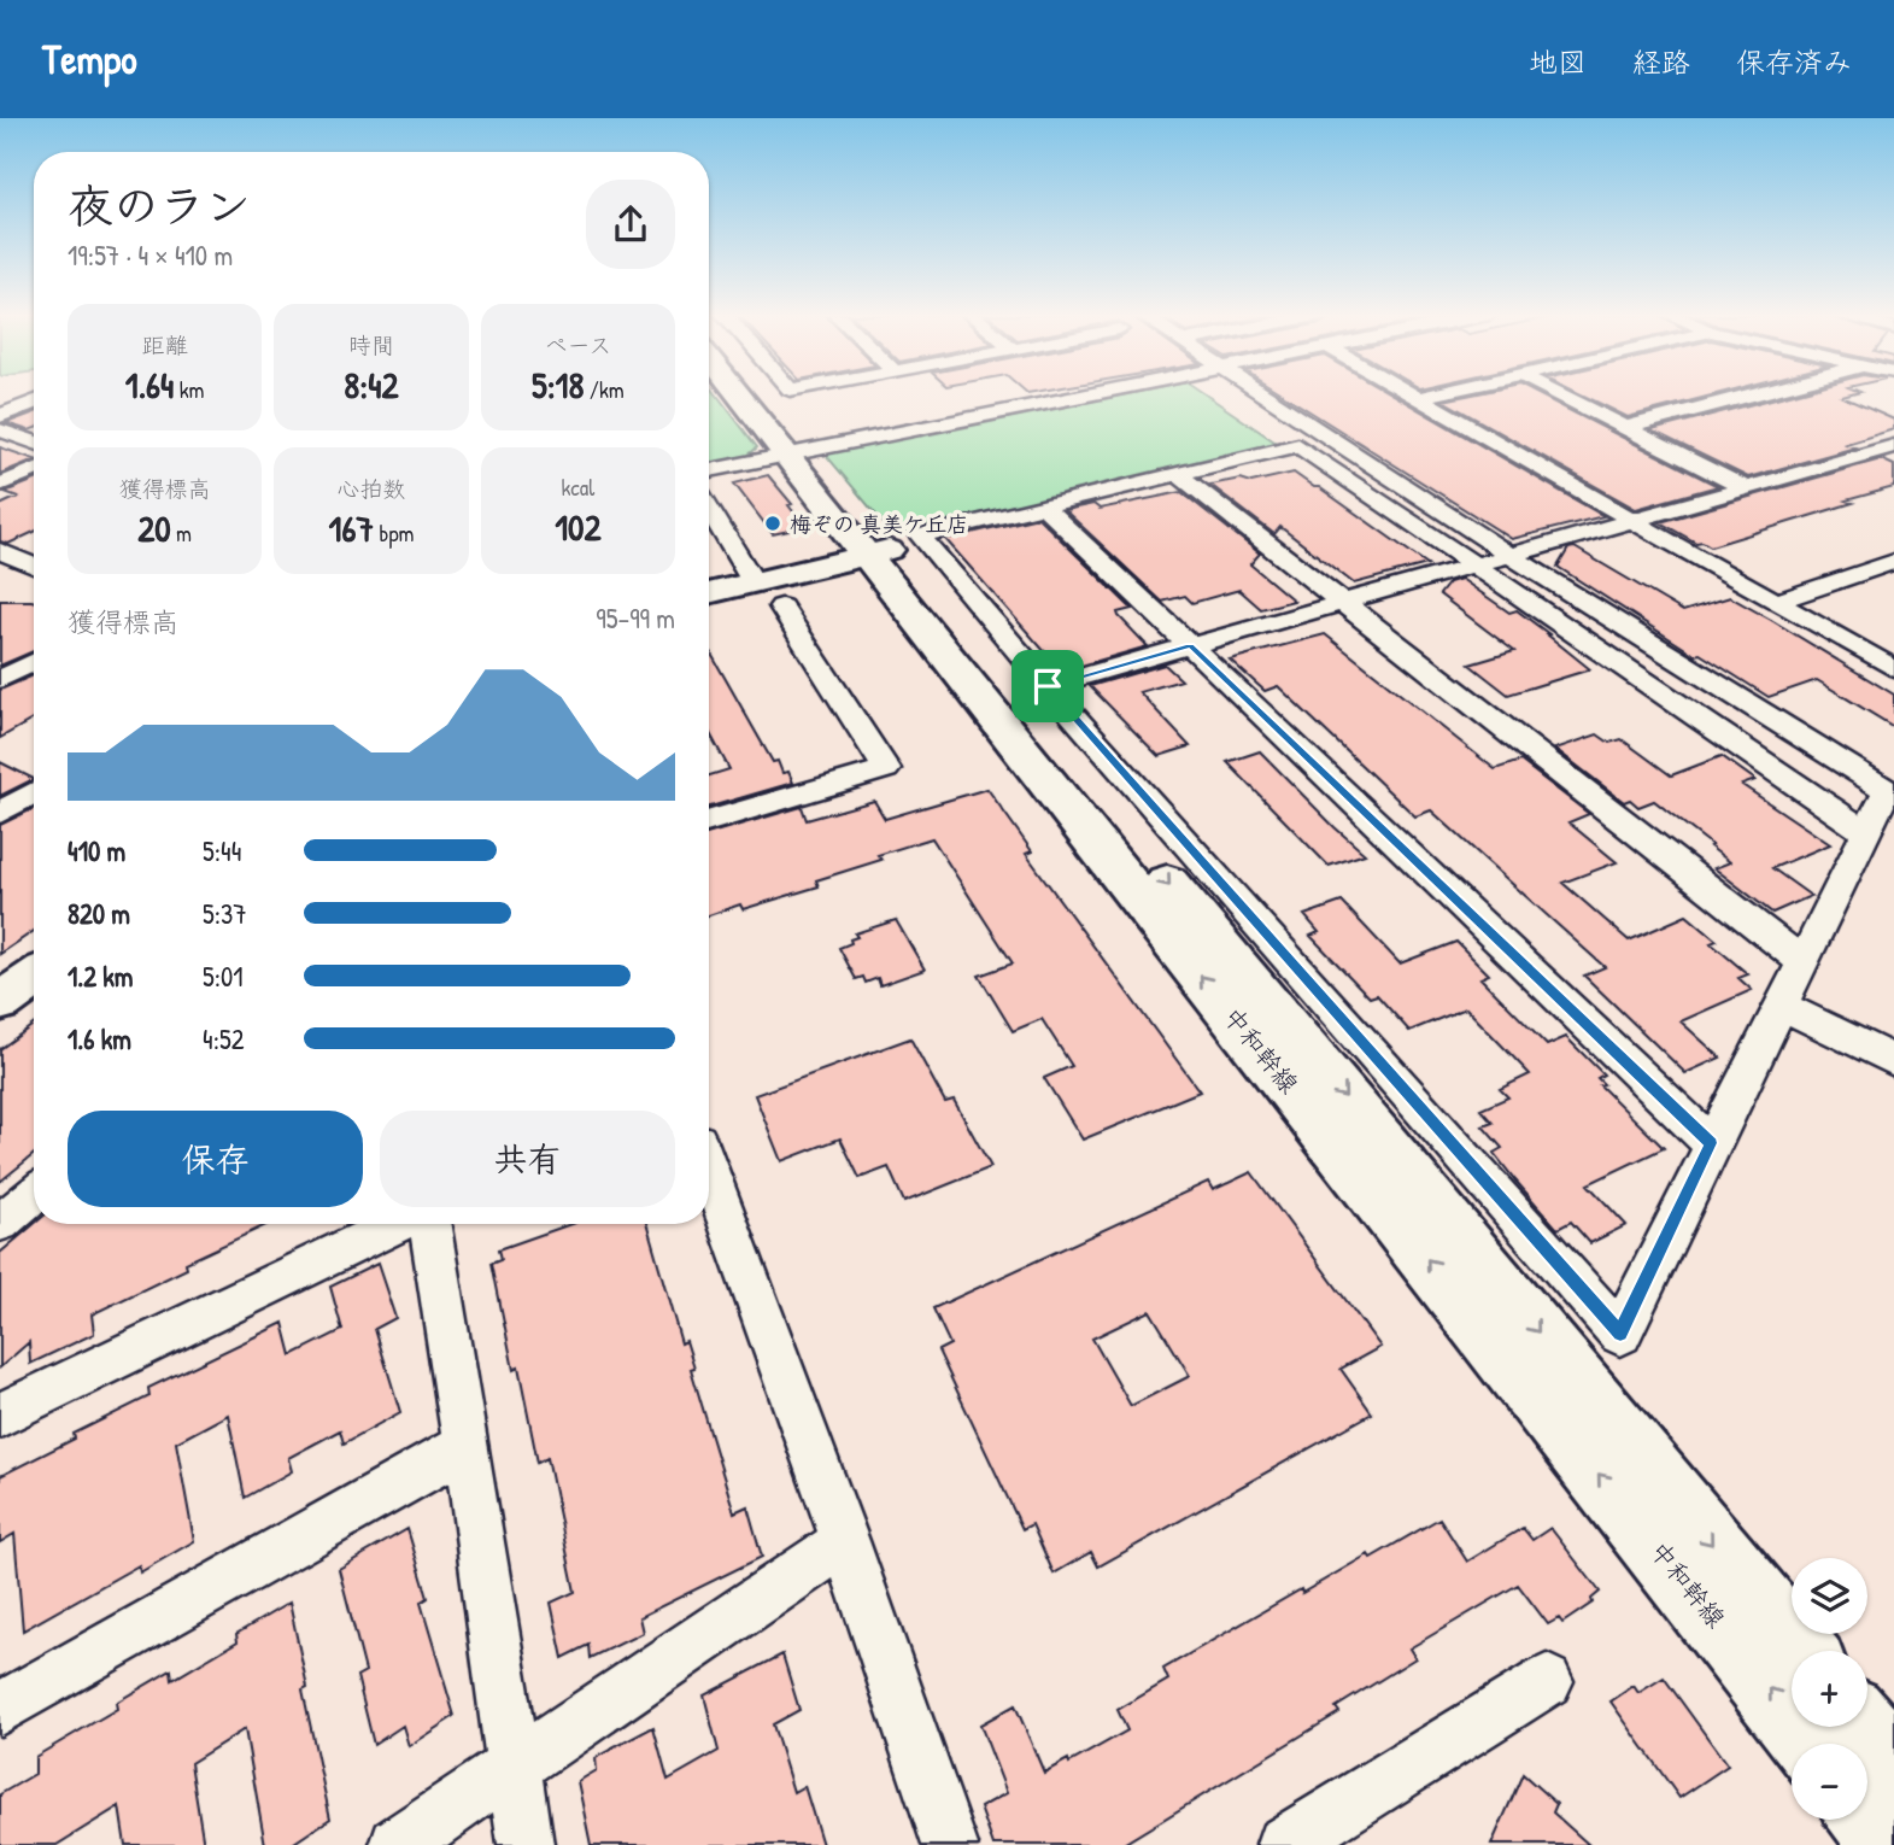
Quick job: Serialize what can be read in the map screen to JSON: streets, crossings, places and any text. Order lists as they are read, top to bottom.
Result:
{
  "streets": {
    "main road": ["中和幹線"]
  },
  "places": ["梅ぞの 真美ケ丘店"],
  "page": {
    "header": "Tempo",
    "nav": ["地図", "経路", "保存済み"],
    "heading": ["夜のラン", "19:57 · 4 × 410 m"],
    "stats": [
      ["距離", "1.64 km"],
      ["時間", "8:42"],
      ["ペース", "5:18 /km"],
      ["獲得標高", "20 m"],
      ["心拍数", "167 bpm"],
      ["kcal", "102"]
    ],
    "chart": ["獲得標高", "95–99 m"],
    "list": [
      {
        "name": "410 m",
        "note": "5:44"
      },
      {
        "name": "820 m",
        "note": "5:37"
      },
      {
        "name": "1.2 km",
        "note": "5:01"
      },
      {
        "name": "1.6 km",
        "note": "4:52"
      }
    ],
    "buttons": ["保存", "共有"],
    "map_buttons": ["+", "−"]
  }
}
